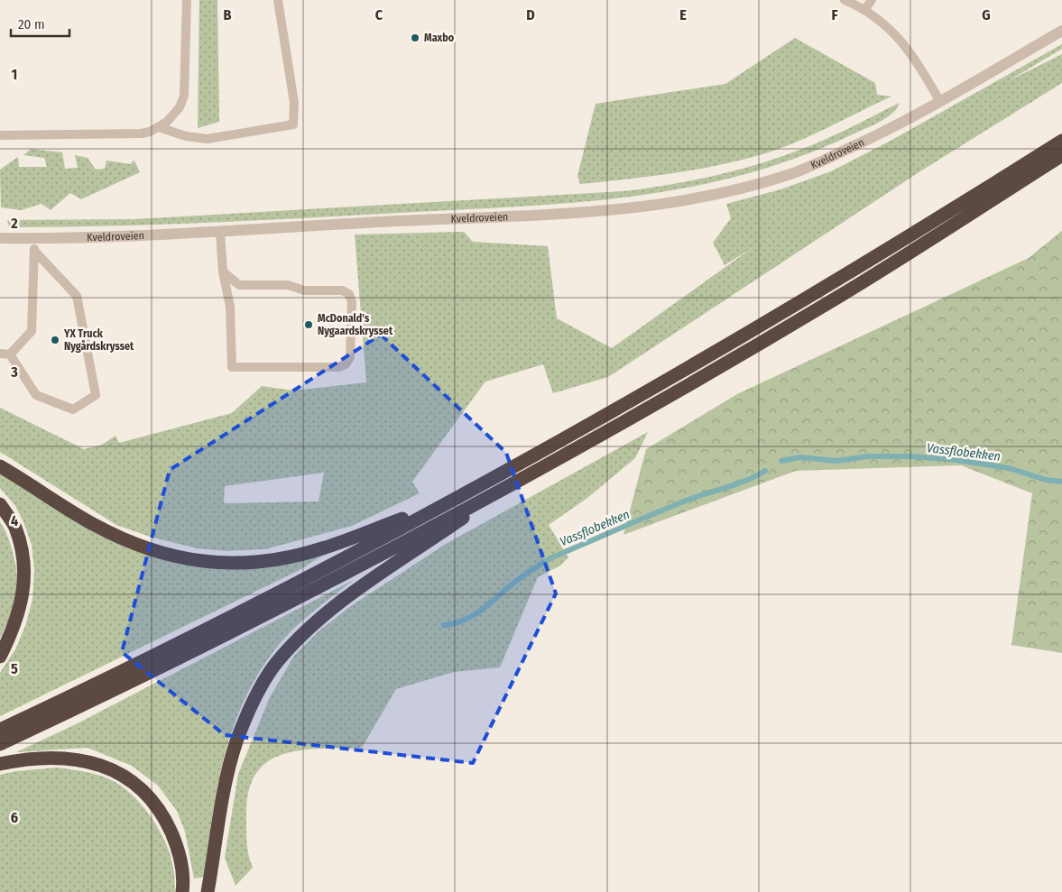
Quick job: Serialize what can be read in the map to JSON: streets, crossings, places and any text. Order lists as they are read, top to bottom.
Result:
{
  "streets": {
    "street": ["Kveldroveien"]
  },
  "water": ["Vassflobekken"],
  "places": ["Maxbo", "McDonald's Nygaardskrysset", "YX Truck Nygårdskrysset"],
  "scale_bar": "20 m",
  "grid": {
    "columns": [
      "B",
      "C",
      "D",
      "E",
      "F",
      "G"
    ],
    "rows": [
      "1",
      "2",
      "3",
      "4",
      "5",
      "6"
    ]
  }
}
